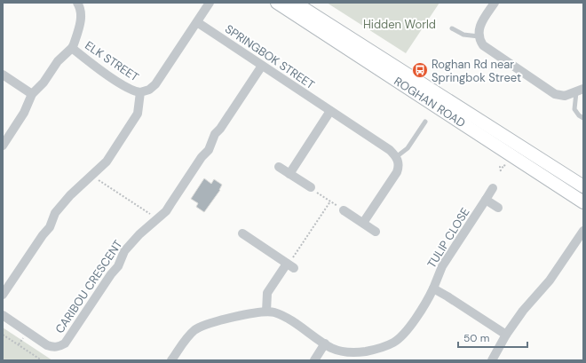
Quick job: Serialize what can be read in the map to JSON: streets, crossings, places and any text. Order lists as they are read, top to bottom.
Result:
{
  "streets": {
    "main road": ["ROGHAN ROAD"],
    "street": [
      "SPRINGBOK STREET",
      "ELK STREET",
      "TULIP CLOSE",
      "CARIBOU CRESCENT"
    ]
  },
  "crossings": [
    ["SPRINGBOK STREET", "CARIBOU CRESCENT"]
  ],
  "parks": ["Hidden World"],
  "places": {
    "bus stop": ["Roghan Rd near Springbok Street"]
  },
  "scale_bar": "50 m"
}
